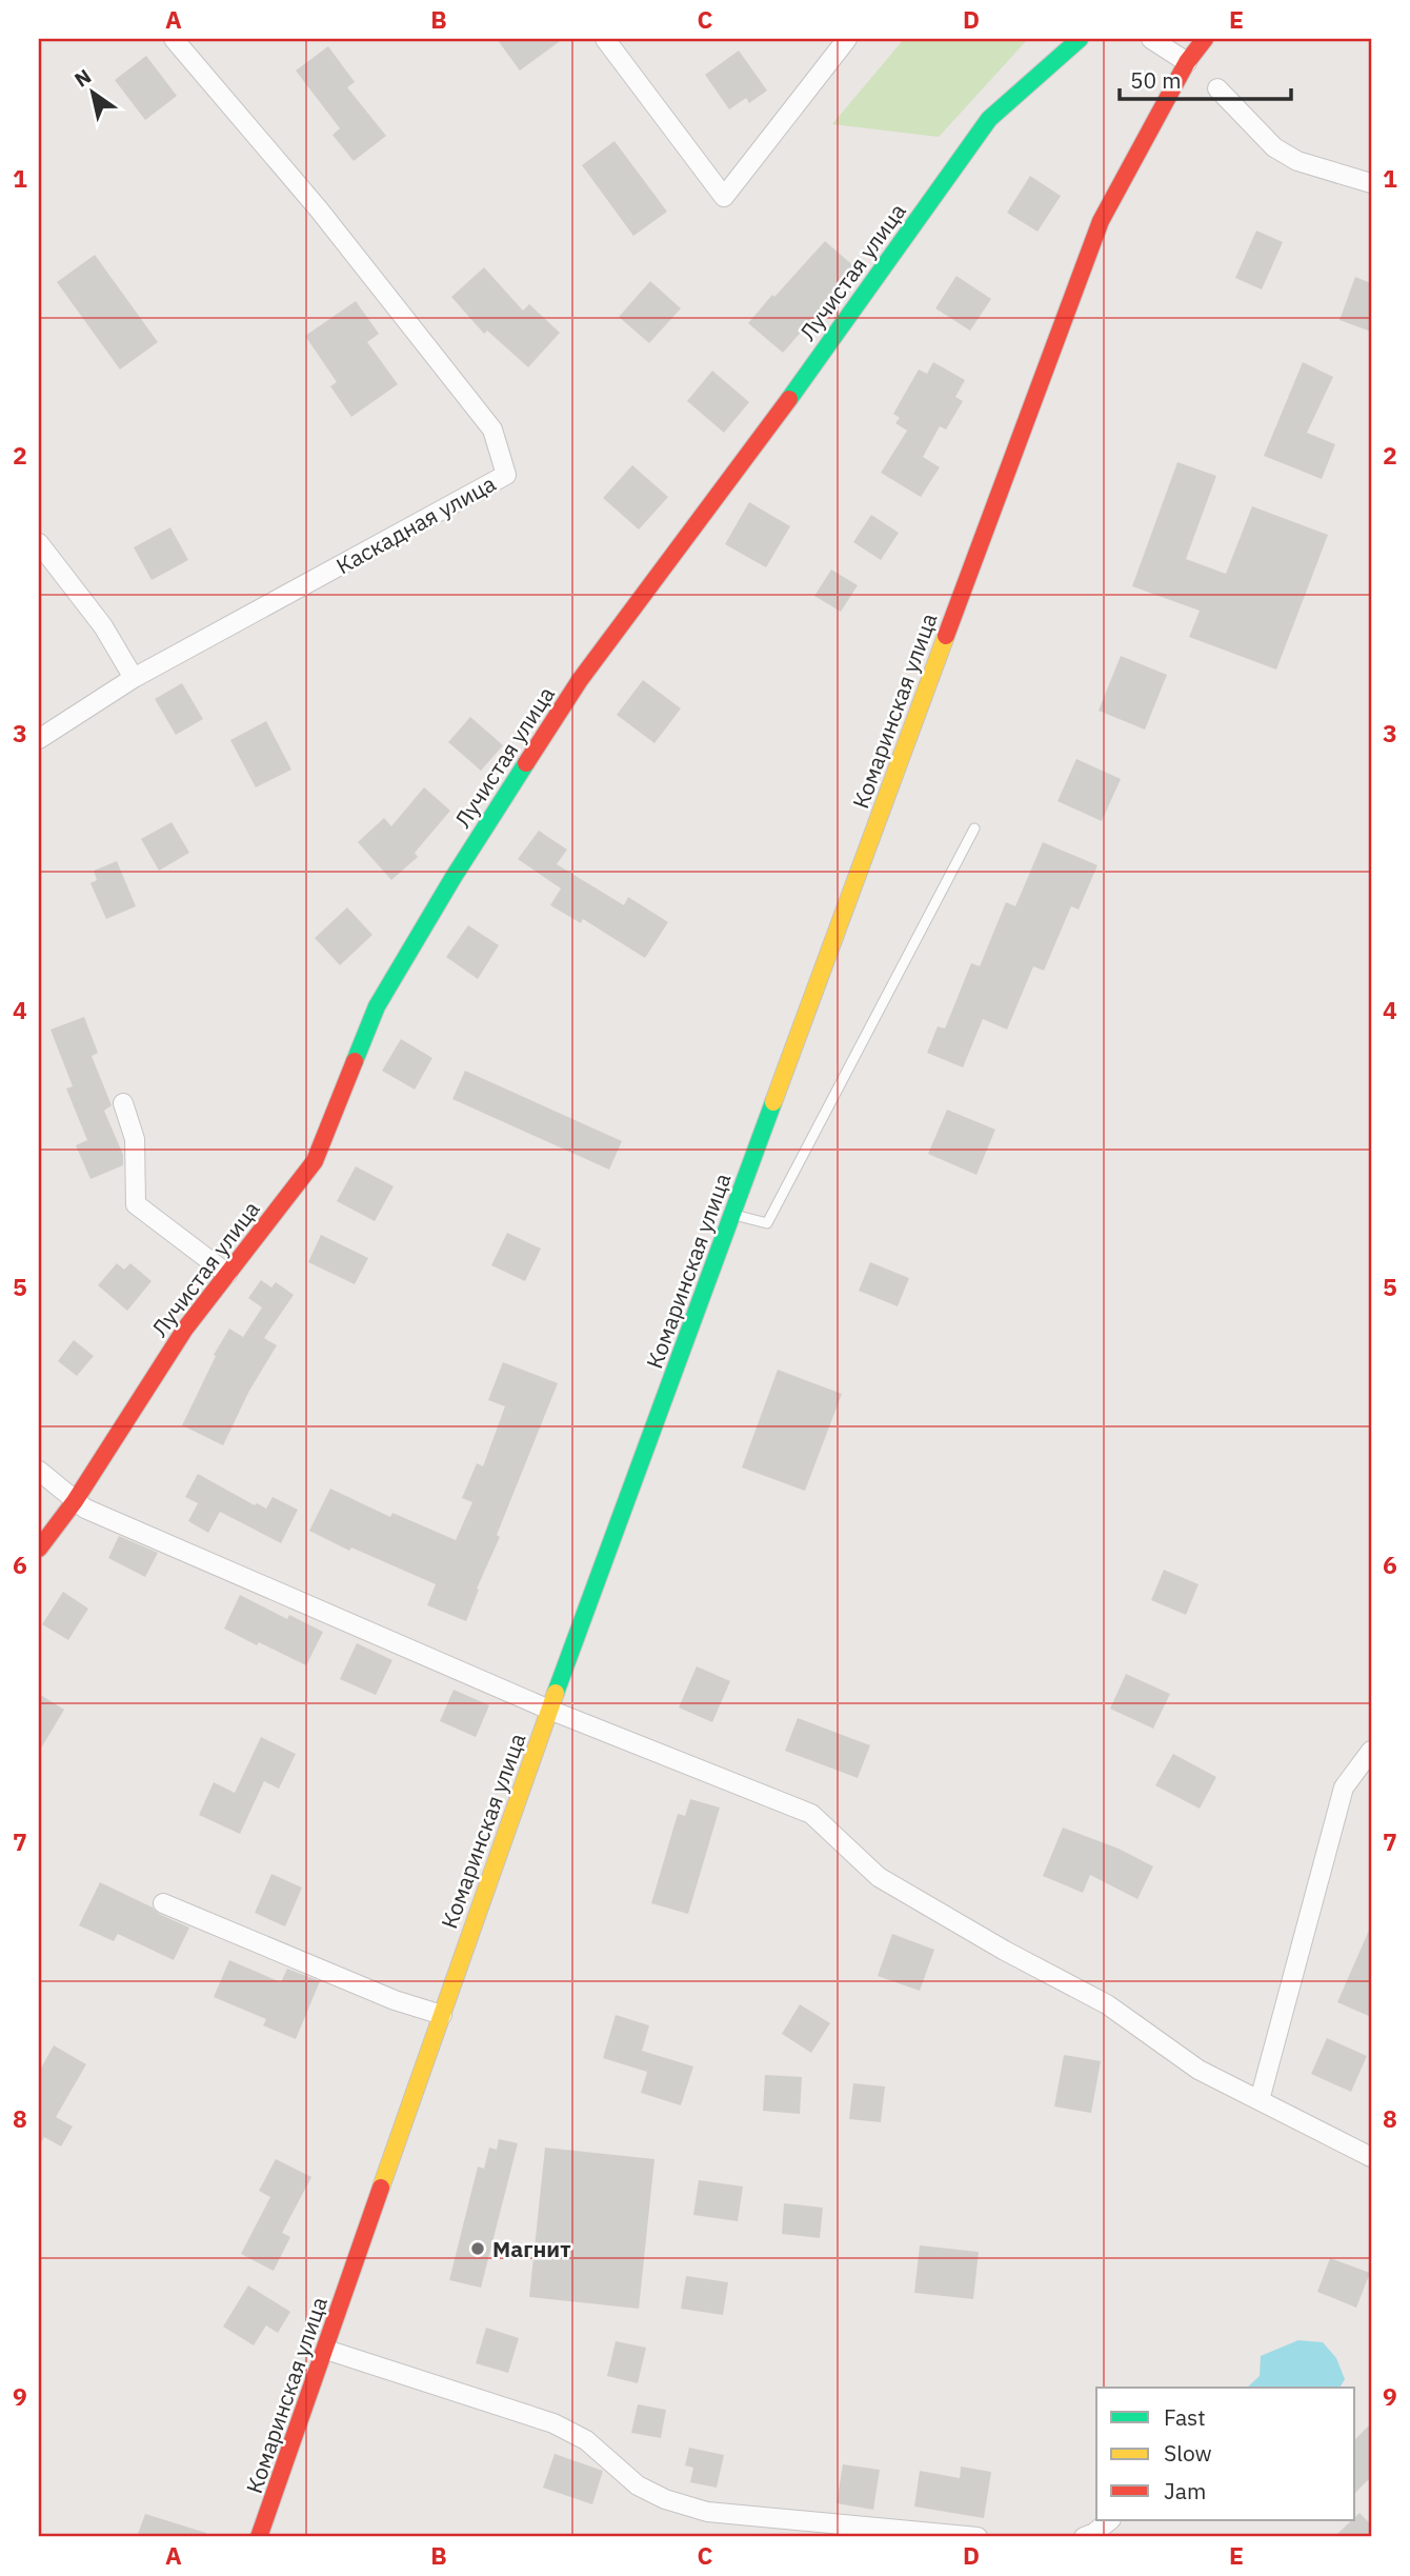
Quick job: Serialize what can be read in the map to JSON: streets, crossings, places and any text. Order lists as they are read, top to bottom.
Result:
{
  "streets": {
    "street": ["Лучистая улица", "Каскадная улица", "Комаринская улица"]
  },
  "places": ["Магнит"],
  "legend": ["Fast", "Slow", "Jam"],
  "scale_bar": "50 m",
  "north": "top left",
  "grid": {
    "columns": [
      "A",
      "B",
      "C",
      "D",
      "E"
    ],
    "rows": [
      "1",
      "2",
      "3",
      "4",
      "5",
      "6",
      "7",
      "8",
      "9"
    ]
  }
}
